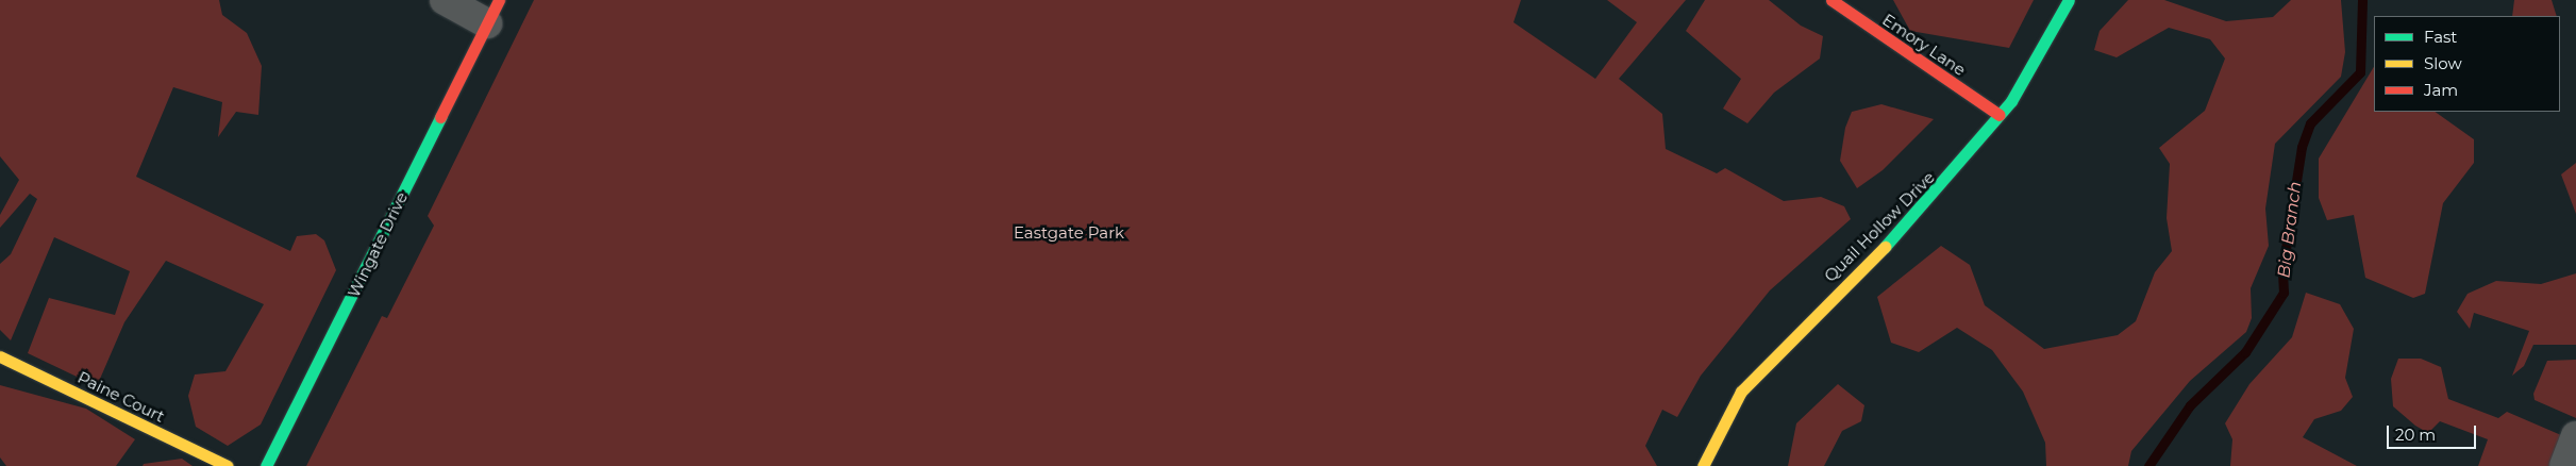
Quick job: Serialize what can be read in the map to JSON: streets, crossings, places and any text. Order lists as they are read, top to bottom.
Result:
{
  "streets": {
    "street": [
      "Emory Lane",
      "Quail Hollow Drive",
      "Wingate Drive",
      "Paine Court"
    ]
  },
  "crossings": [
    ["Emory Lane", "Quail Hollow Drive"]
  ],
  "water": ["Big Branch"],
  "parks": ["Eastgate Park"],
  "legend": ["Fast", "Slow", "Jam"],
  "scale_bar": "20 m"
}
